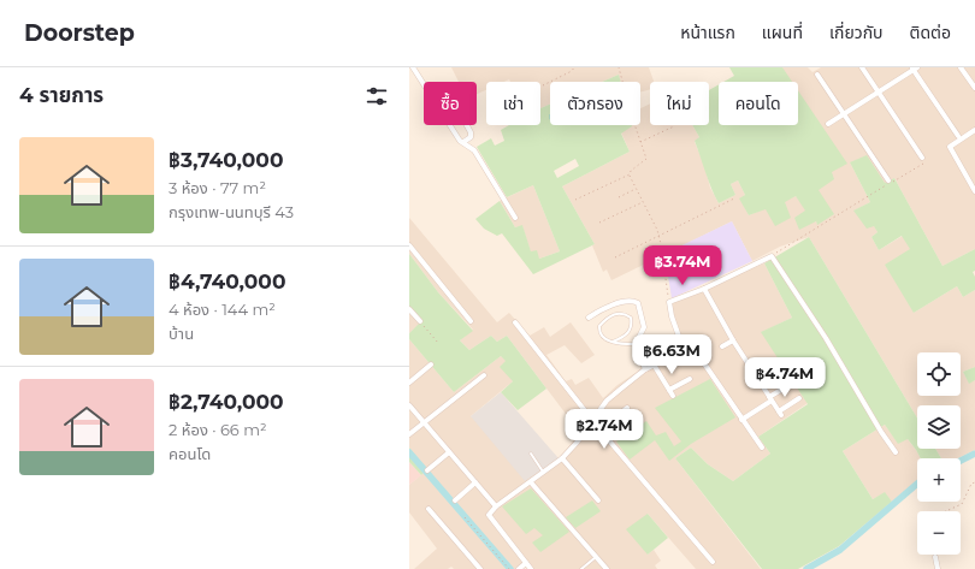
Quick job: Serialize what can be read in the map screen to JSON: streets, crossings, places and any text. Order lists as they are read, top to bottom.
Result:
{
  "page": {
    "header": "Doorstep",
    "nav": [
      "หน้าแรก",
      "แผนที่",
      "เกี่ยวกับ",
      "ติดต่อ"
    ],
    "heading": "4 รายการ",
    "chip": [
      "ซื้อ",
      "เช่า",
      "ตัวกรอง",
      "ใหม่",
      "คอนโด"
    ],
    "list": [
      {
        "name": "฿3,740,000",
        "note": "3 ห้อง · 77 m² · กรุงเทพ-นนทบุรี 43"
      },
      {
        "name": "฿4,740,000",
        "note": "4 ห้อง · 144 m² · บ้าน"
      },
      {
        "name": "฿2,740,000",
        "note": "2 ห้อง · 66 m² · คอนโด"
      }
    ],
    "price": [
      "฿3.74M",
      "฿6.63M",
      "฿4.74M",
      "฿2.74M"
    ],
    "map_buttons": ["+", "−"]
  }
}
